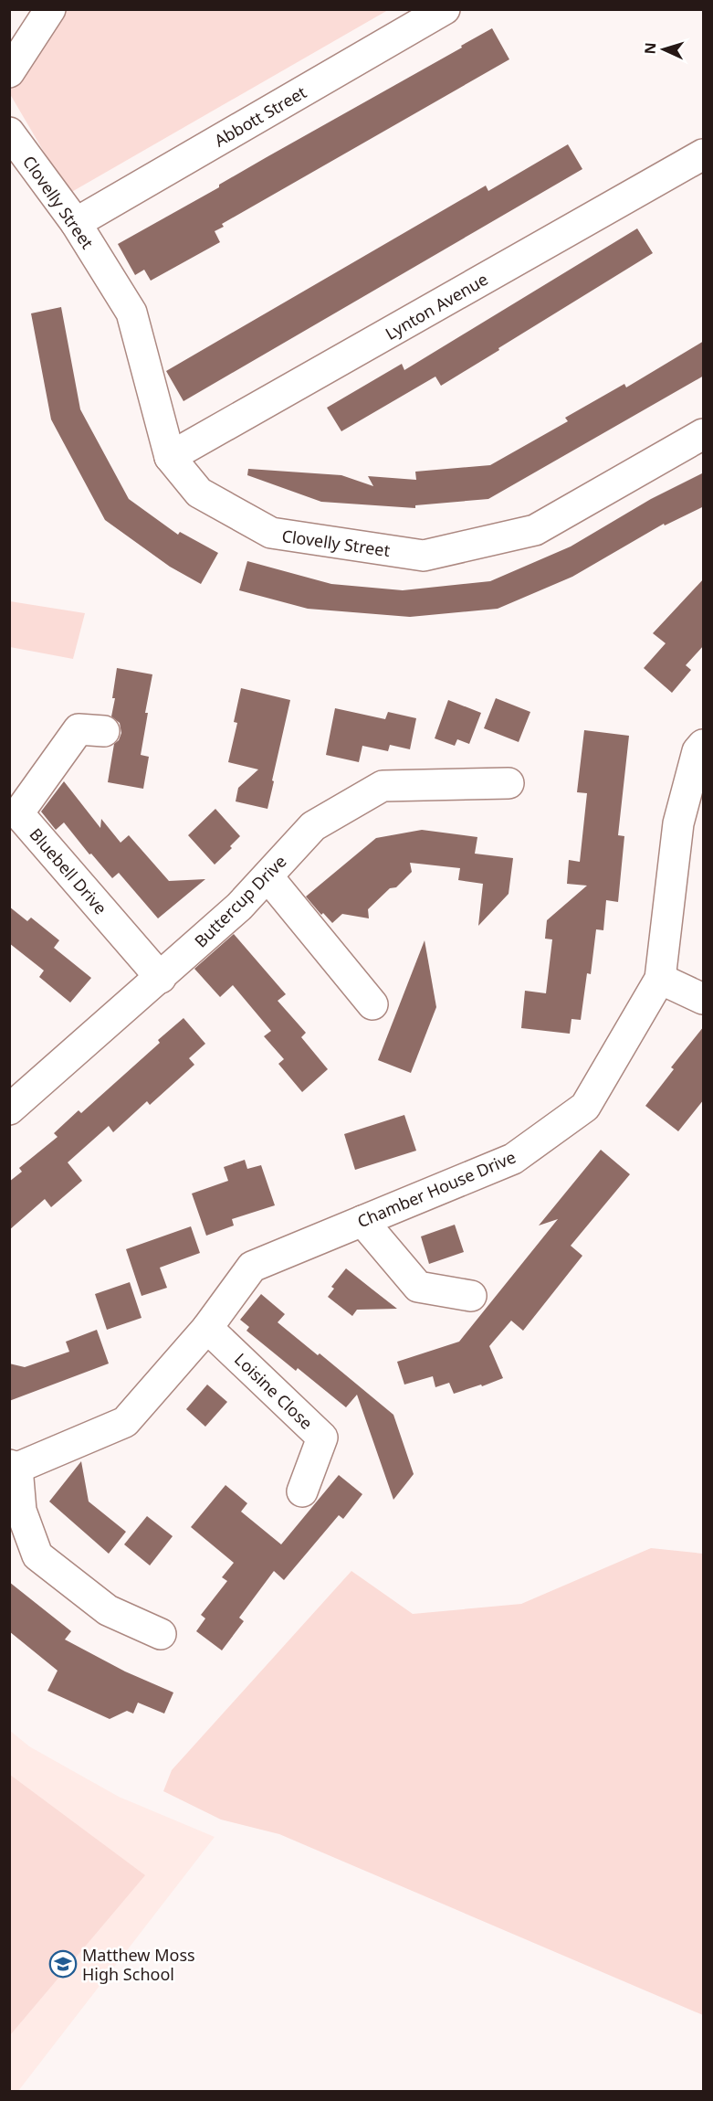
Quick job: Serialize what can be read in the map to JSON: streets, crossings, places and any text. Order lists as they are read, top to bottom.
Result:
{
  "streets": {
    "street": [
      "Abbott Street",
      "Clovelly Street",
      "Lynton Avenue",
      "Bluebell Drive",
      "Buttercup Drive",
      "Chamber House Drive",
      "Loisine Close"
    ]
  },
  "crossings": [
    ["Abbott Street", "Clovelly Street"],
    ["Clovelly Street", "Lynton Avenue"],
    ["Bluebell Drive", "Buttercup Drive"],
    ["Chamber House Drive", "Loisine Close"]
  ],
  "places": {
    "school or university": ["Matthew Moss High School"]
  },
  "north": "left"
}
